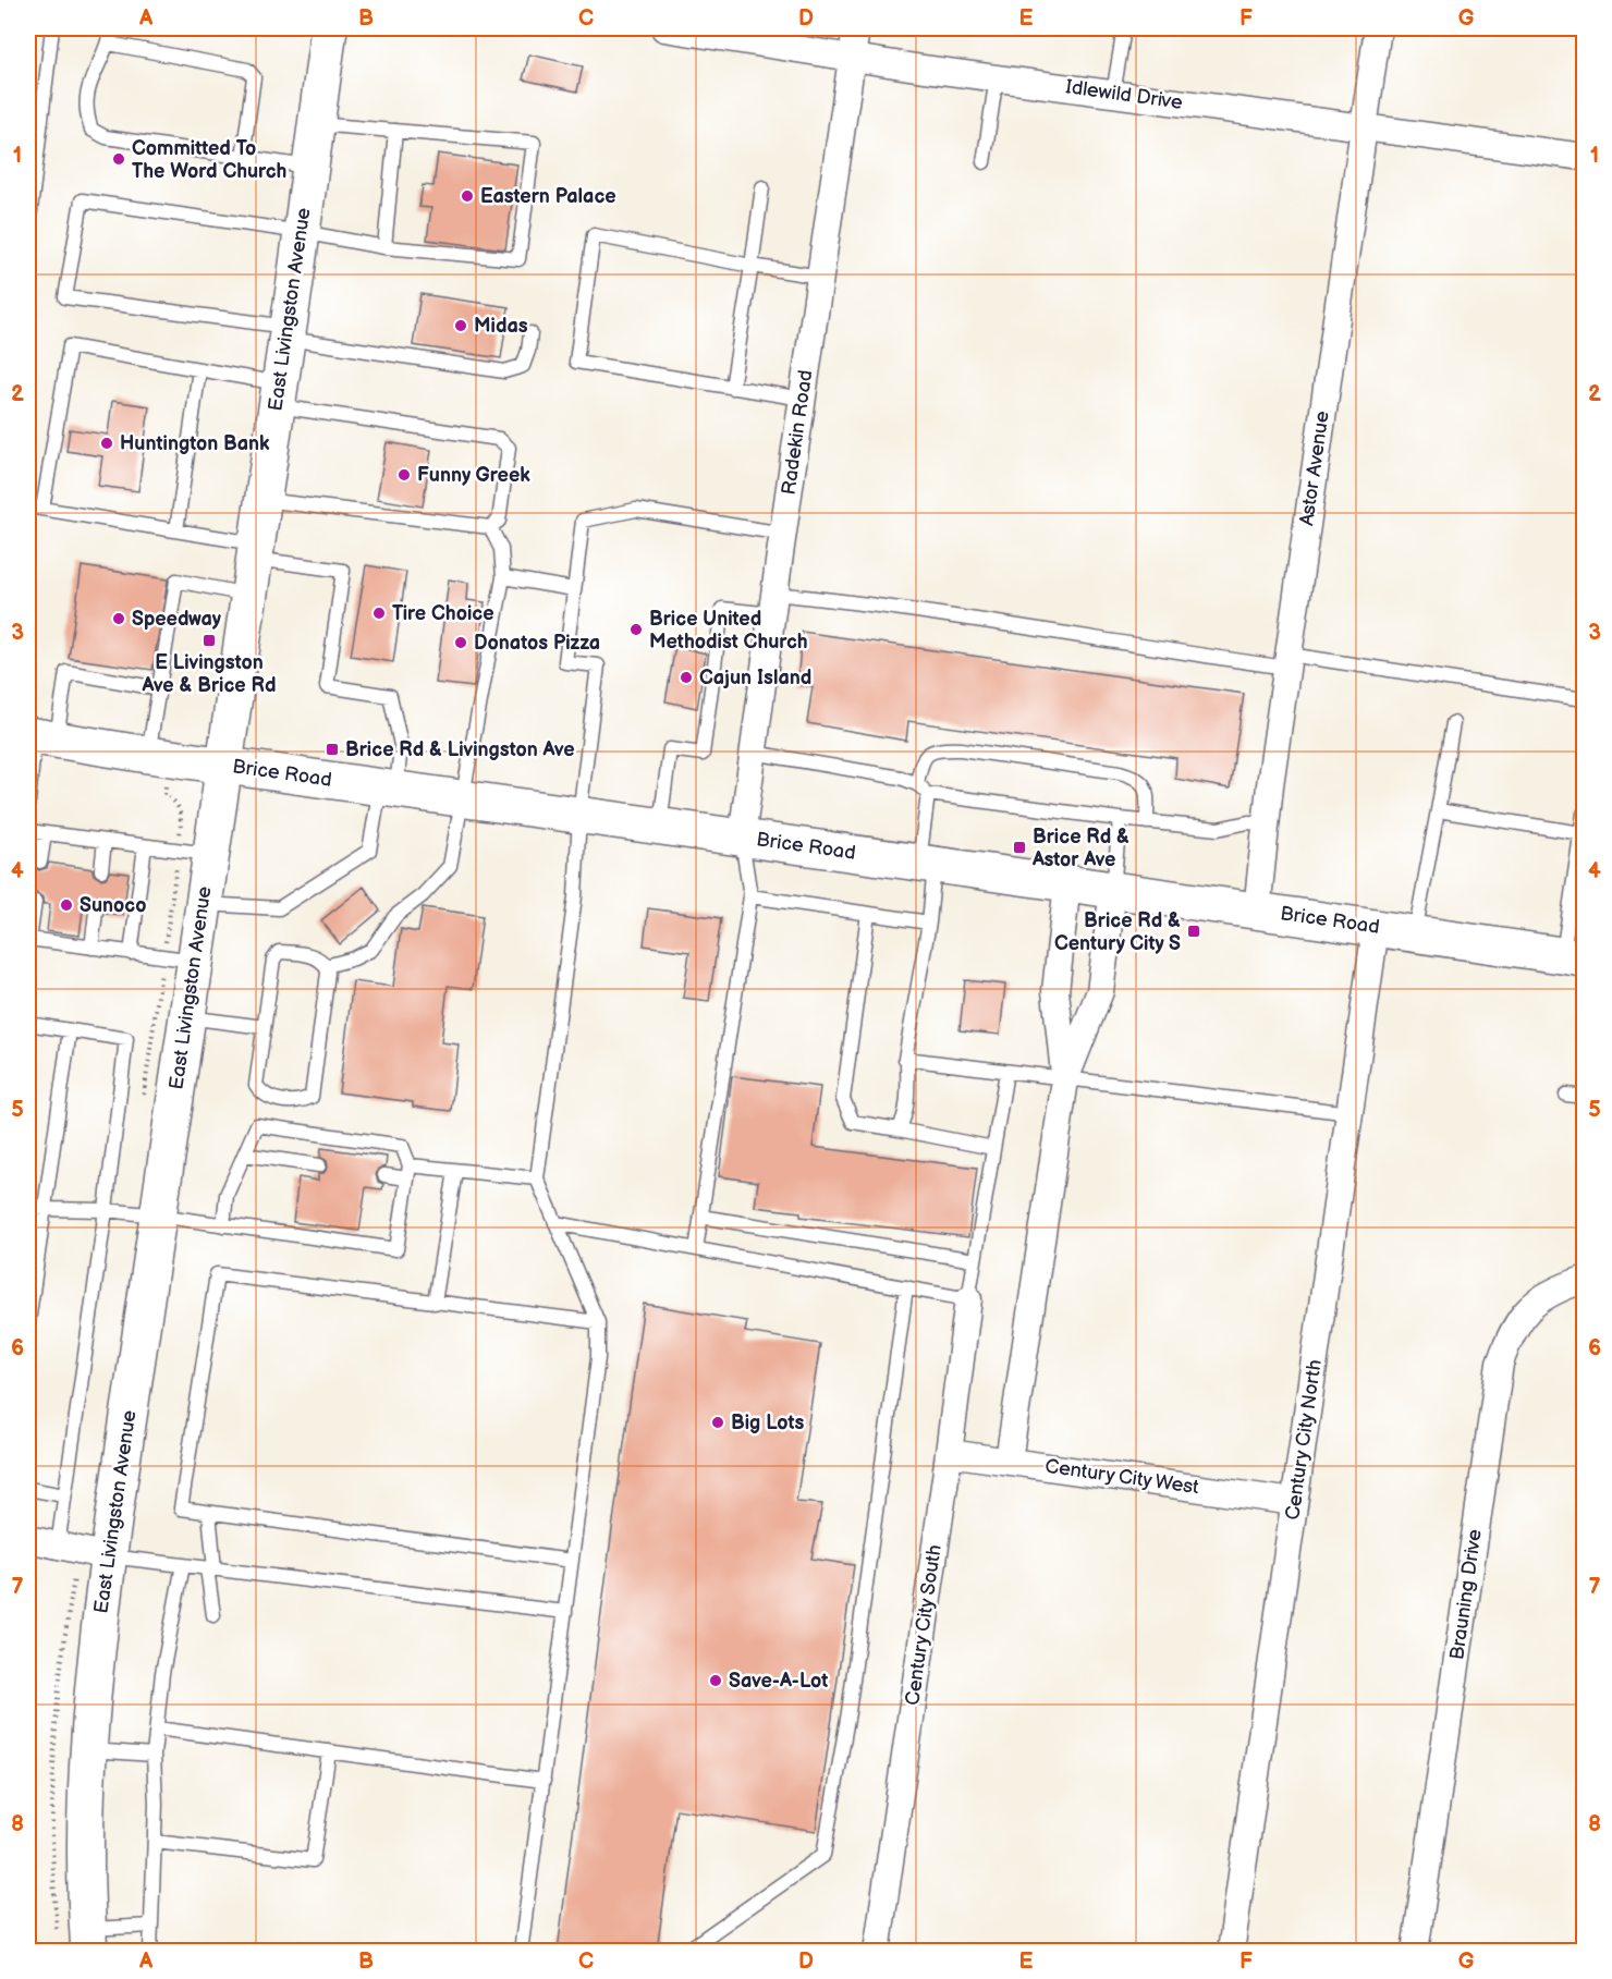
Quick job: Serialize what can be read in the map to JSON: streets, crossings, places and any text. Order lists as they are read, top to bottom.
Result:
{
  "streets": {
    "main road": ["East Livingston Avenue", "Brice Road"],
    "street": [
      "Idlewild Drive",
      "Radekin Road",
      "Astor Avenue",
      "Century City North",
      "Century City West",
      "Brauning Drive",
      "Century City South"
    ]
  },
  "crossings": [
    ["Idlewild Drive", "Radekin Road"],
    ["Idlewild Drive", "Astor Avenue"],
    ["East Livingston Avenue", "Brice Road"],
    ["Radekin Road", "Brice Road"],
    ["Astor Avenue", "Brice Road"],
    ["Brice Road", "Century City North"],
    ["Century City North", "Century City West"],
    ["Century City West", "Century City South"]
  ],
  "places": {
    "other": [
      "Committed To The Word Church",
      "Eastern Palace",
      "Midas",
      "Huntington Bank",
      "Funny Greek",
      "Tire Choice",
      "Speedway",
      "Brice United Methodist Church",
      "Donatos Pizza",
      "Cajun Island",
      "Sunoco",
      "Big Lots",
      "Save-A-Lot"
    ],
    "transit": [
      "E Livingston Ave & Brice Rd",
      "Brice Rd & Livingston Ave",
      "Brice Rd & Astor Ave",
      "Brice Rd & Century City S"
    ]
  },
  "grid": {
    "columns": [
      "A",
      "B",
      "C",
      "D",
      "E",
      "F",
      "G"
    ],
    "rows": [
      "1",
      "2",
      "3",
      "4",
      "5",
      "6",
      "7",
      "8"
    ]
  }
}
